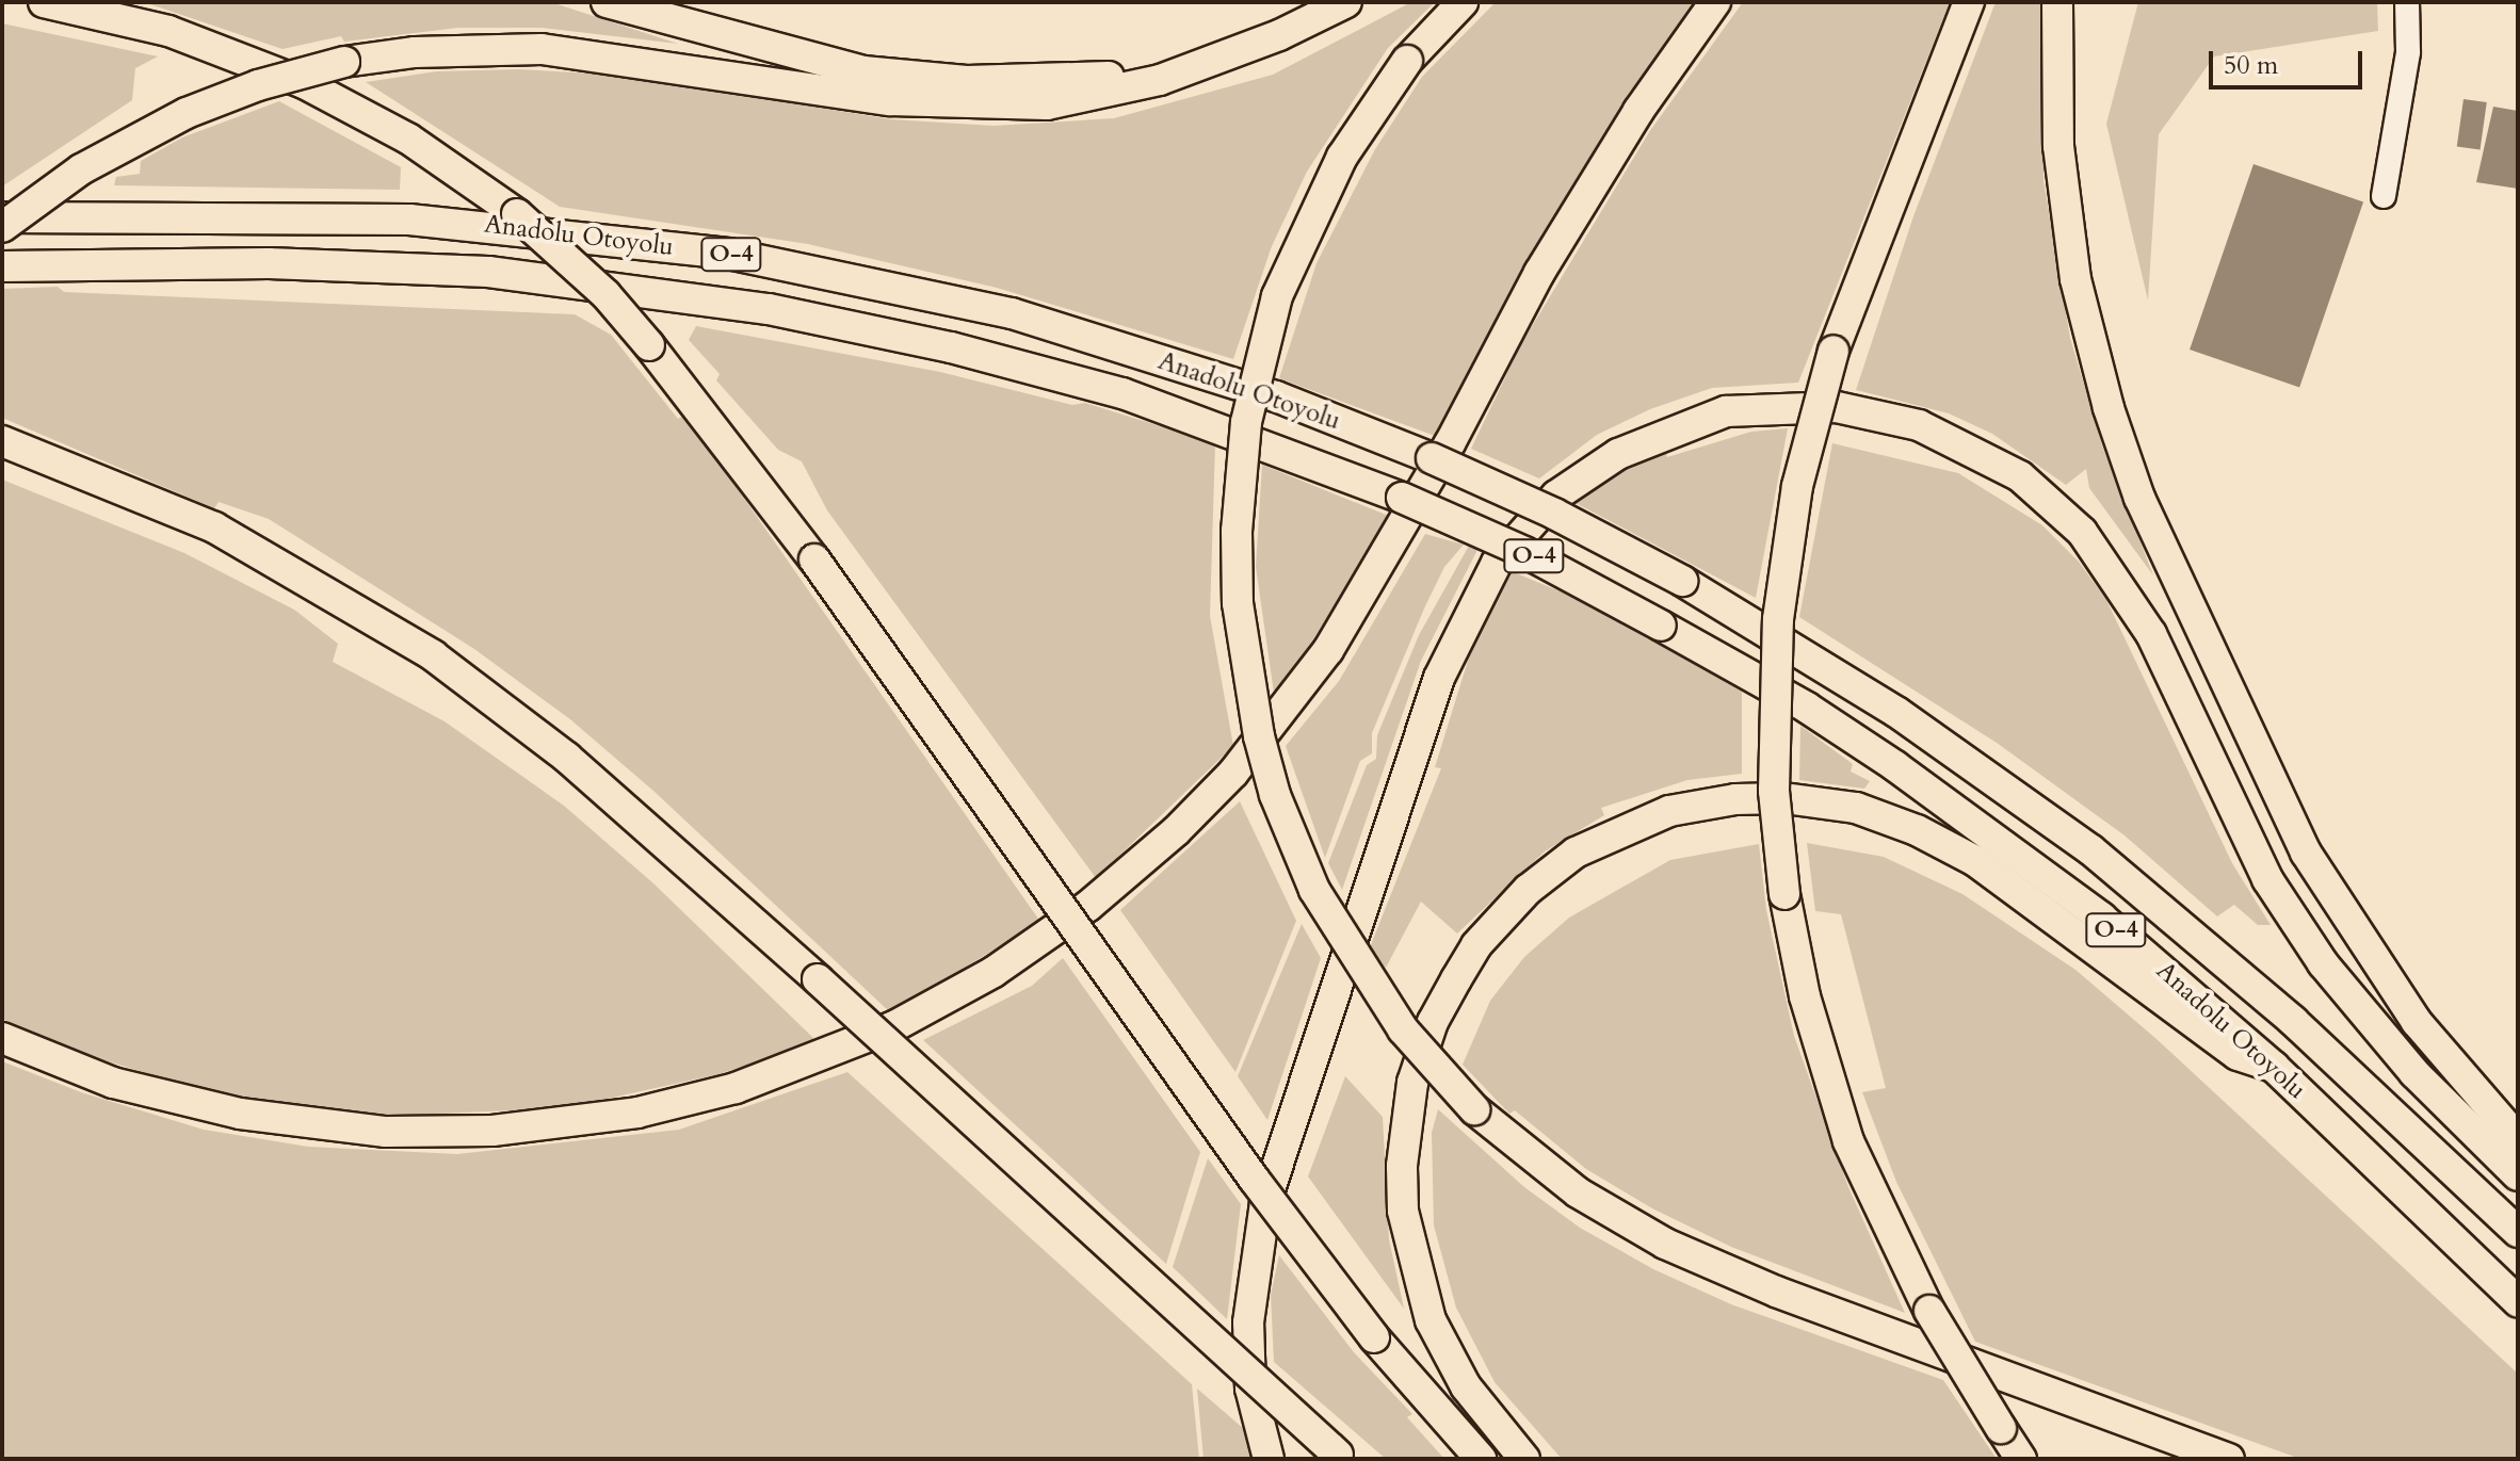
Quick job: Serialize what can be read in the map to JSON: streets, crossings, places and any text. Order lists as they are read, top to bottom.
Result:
{
  "streets": {
    "highway": ["Anadolu Otoyolu", "O-4"]
  },
  "scale_bar": "50 m"
}
